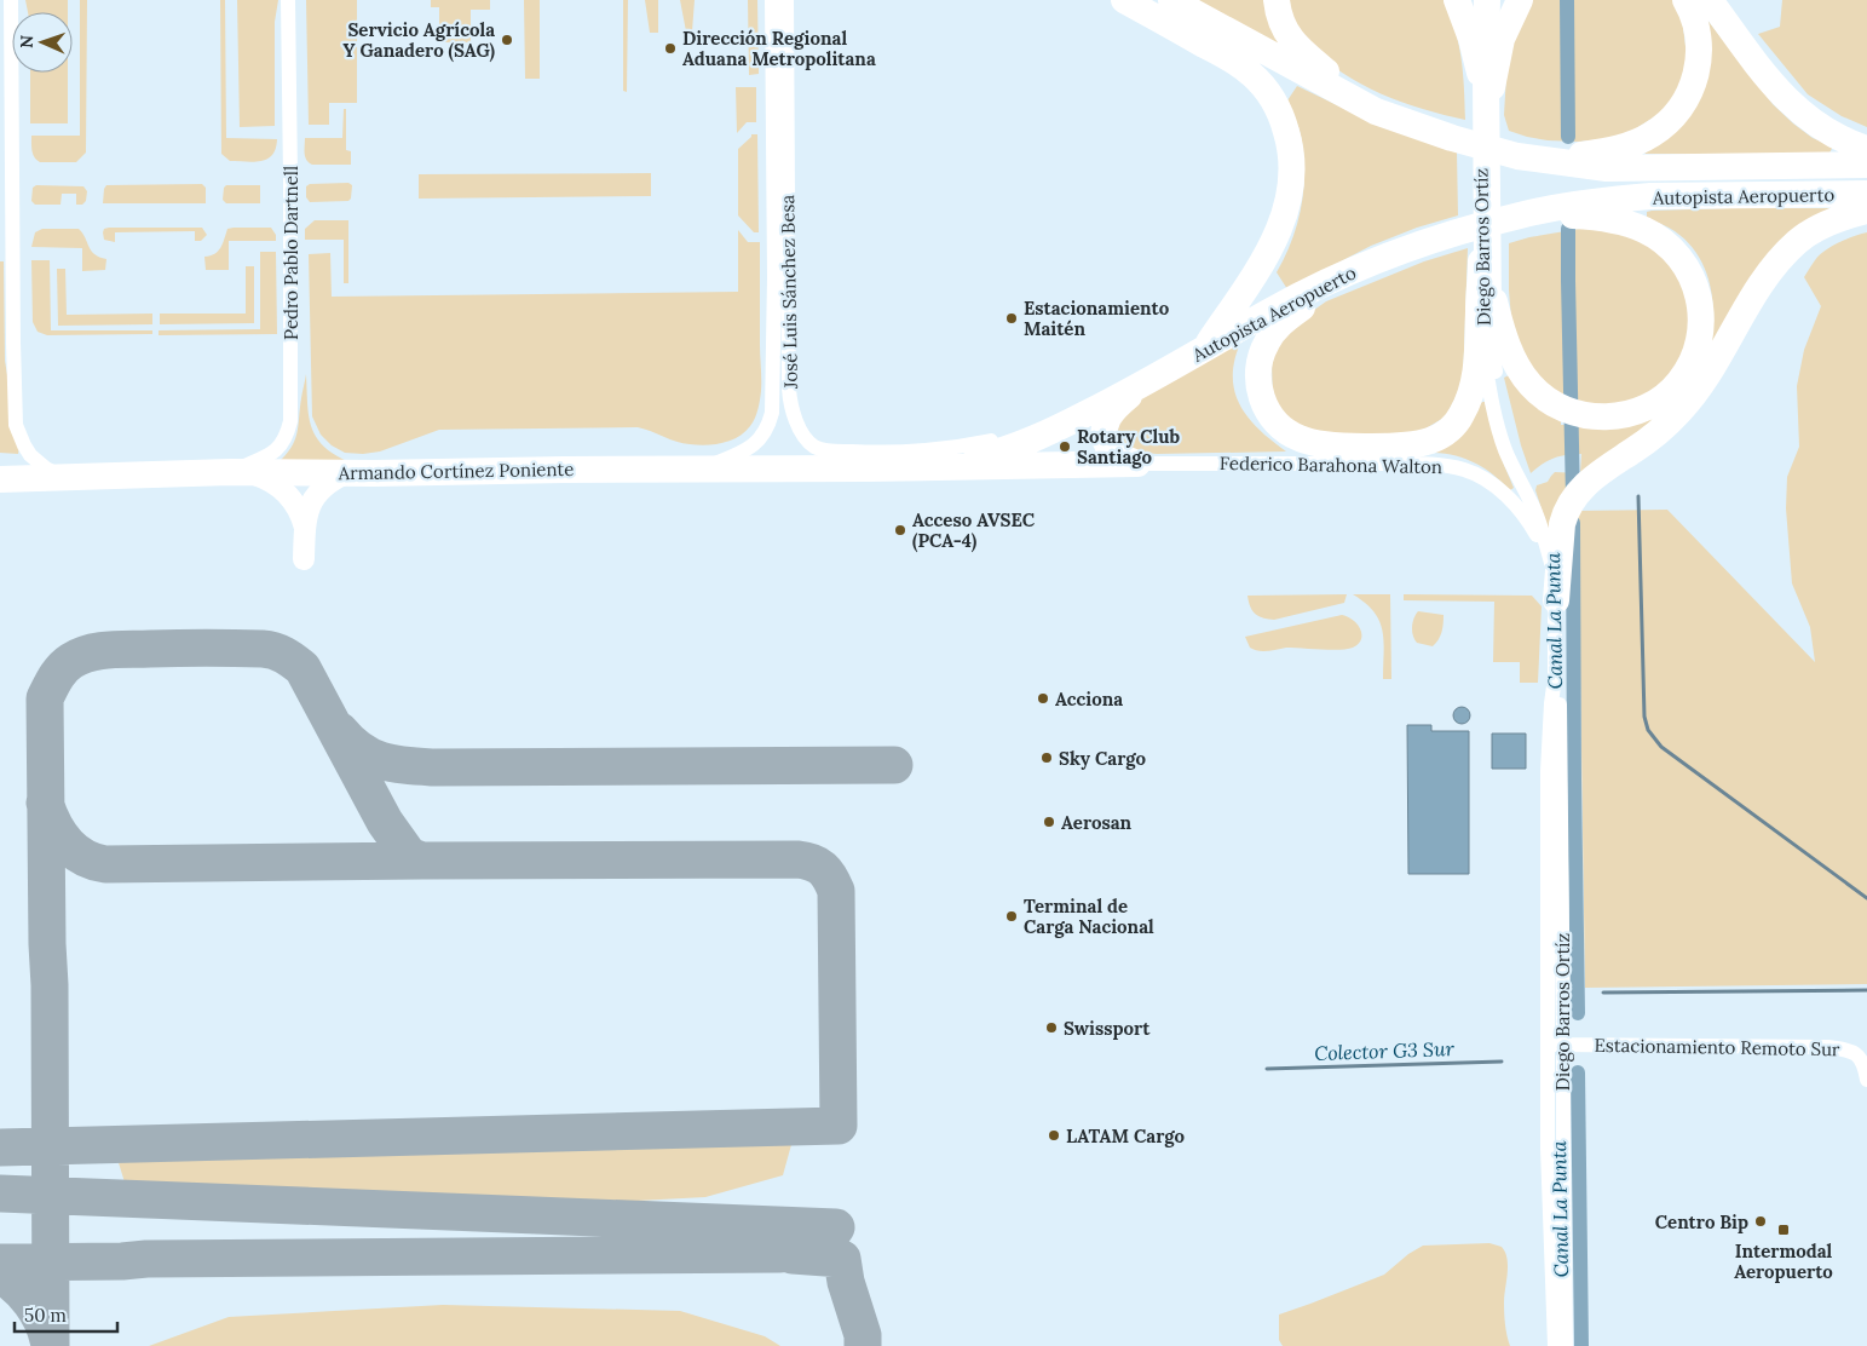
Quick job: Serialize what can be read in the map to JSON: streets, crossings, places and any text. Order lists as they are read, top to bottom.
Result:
{
  "streets": {
    "highway": ["Autopista Aeropuerto", "Armando Cortínez Poniente"],
    "street": [
      "Diego Barros Ortíz",
      "Pedro Pablo Dartnell",
      "José Luis Sánchez Besa",
      "Federico Barahona Walton",
      "Estacionamiento Remoto Sur"
    ]
  },
  "crossings": [
    ["Autopista Aeropuerto", "José Luis Sánchez Besa"],
    ["Autopista Aeropuerto", "Armando Cortínez Poniente"],
    ["Diego Barros Ortíz", "Federico Barahona Walton"],
    ["Diego Barros Ortíz", "Estacionamiento Remoto Sur"],
    ["Pedro Pablo Dartnell", "Armando Cortínez Poniente"],
    ["José Luis Sánchez Besa", "Armando Cortínez Poniente"]
  ],
  "water": ["Canal La Punta", "Colector G3 Sur"],
  "places": {
    "other": [
      "Servicio Agrícola Y Ganadero (SAG)",
      "Dirección Regional Aduana Metropolitana",
      "Estacionamiento Maitén",
      "Rotary Club Santiago",
      "Acceso AVSEC (PCA-4)",
      "Acciona",
      "Sky Cargo",
      "Aerosan",
      "Terminal de Carga Nacional",
      "Swissport",
      "LATAM Cargo",
      "Centro Bip"
    ],
    "transit": ["Intermodal Aeropuerto"]
  },
  "scale_bar": "50 m",
  "north": "left"
}
